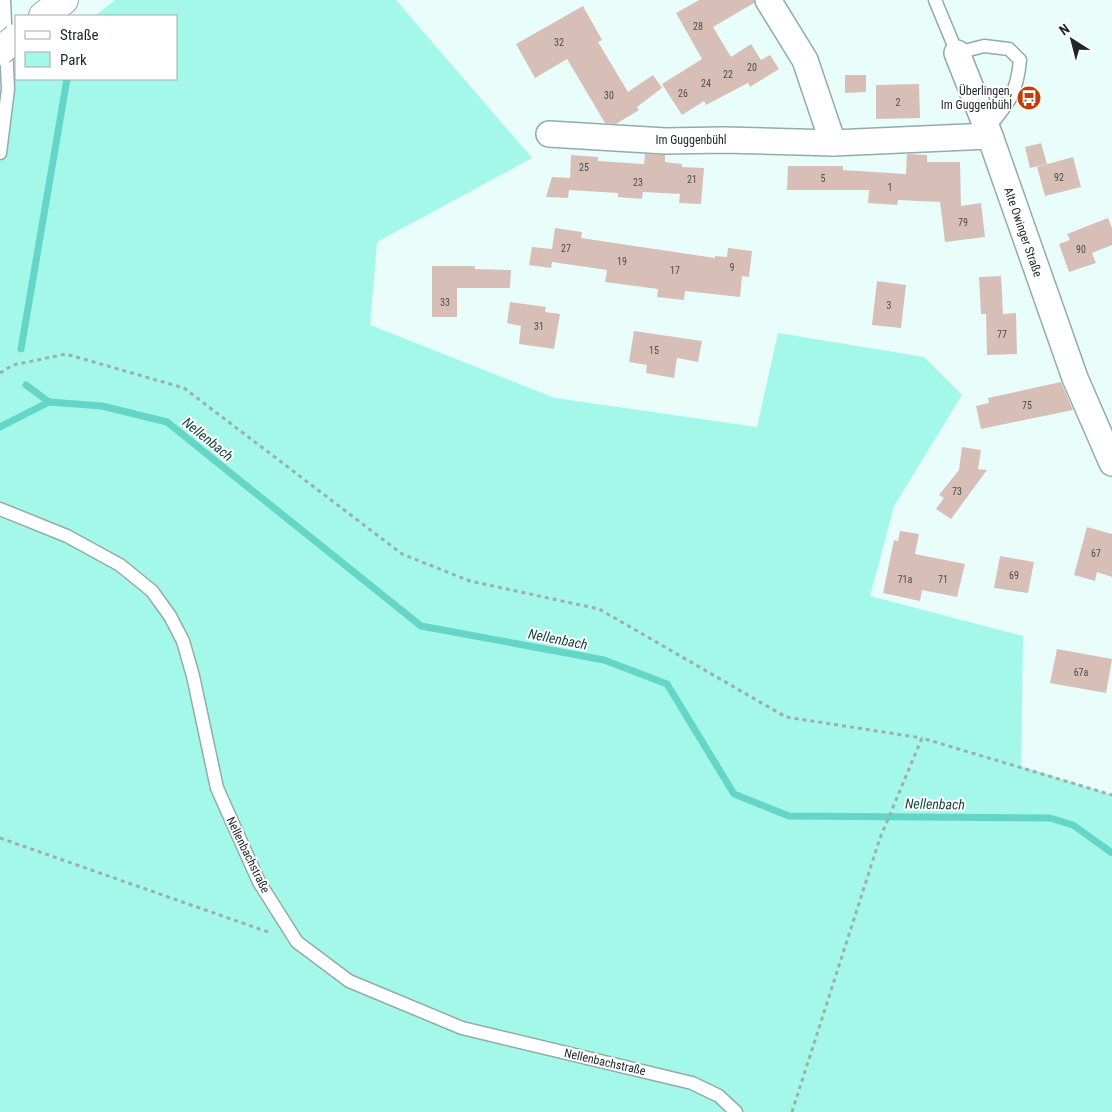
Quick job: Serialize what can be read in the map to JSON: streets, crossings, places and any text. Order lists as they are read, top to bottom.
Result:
{
  "streets": {
    "street": ["Im Guggenbühl", "Alte Owinger Straße"],
    "lane": ["Nellenbachstraße"]
  },
  "crossings": [
    ["Im Guggenbühl", "Alte Owinger Straße"]
  ],
  "water": ["Nellenbach"],
  "places": {
    "bus stop": ["Überlingen, Im Guggenbühl"]
  },
  "house_numbers": [
    "28",
    "32",
    "20",
    "22",
    "24",
    "26",
    "30",
    "2",
    "25",
    "92",
    "5",
    "21",
    "23",
    "1",
    "79",
    "27",
    "90",
    "19",
    "9",
    "17",
    "33",
    "3",
    "31",
    "77",
    "15",
    "75",
    "73",
    "67",
    "69",
    "71a",
    "71",
    "67a"
  ],
  "legend": ["Straße", "Park"],
  "north": "top left"
}
